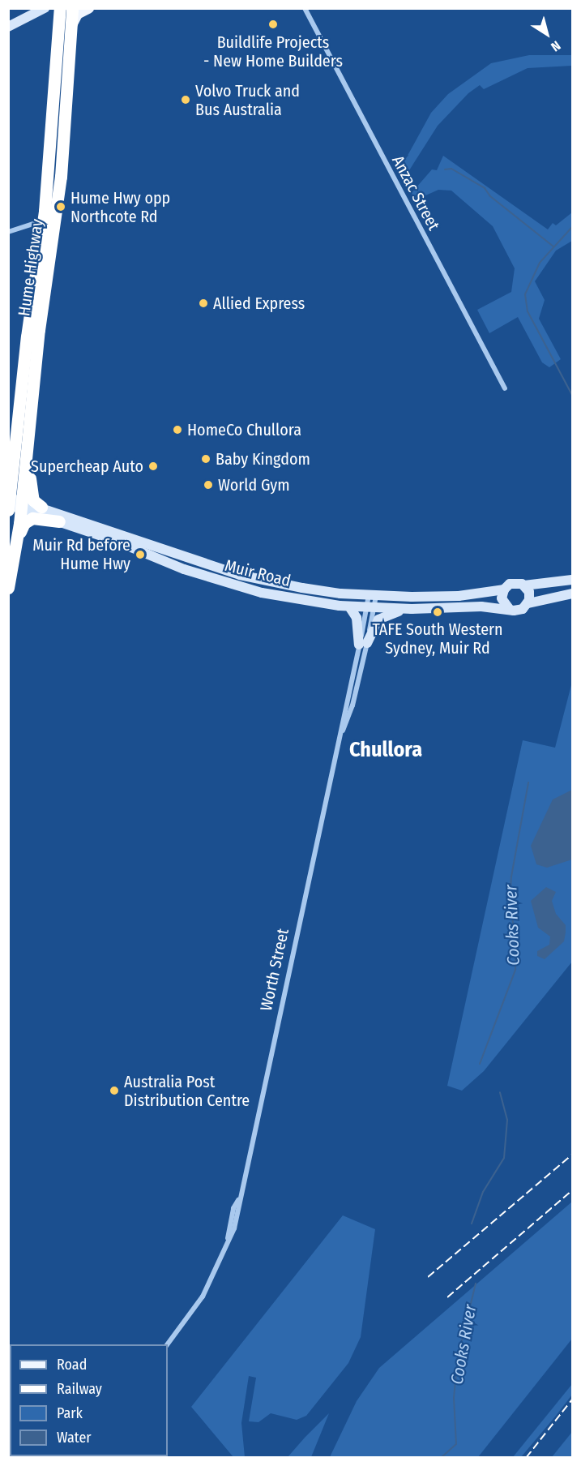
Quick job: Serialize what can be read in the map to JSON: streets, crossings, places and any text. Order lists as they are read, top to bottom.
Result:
{
  "streets": {
    "highway": ["Hume Highway"],
    "street": ["Anzac Street", "Muir Road", "Worth Street"]
  },
  "crossings": [
    ["Hume Highway", "Muir Road"],
    ["Muir Road", "Worth Street"]
  ],
  "districts": ["Chullora"],
  "water": ["Cooks River"],
  "places": [
    "Buildlife Projects - New Home Builders",
    "Volvo Truck and Bus Australia",
    "Hume Hwy opp Northcote Rd",
    "Allied Express",
    "HomeCo Chullora",
    "Baby Kingdom",
    "Supercheap Auto",
    "World Gym",
    "Muir Rd before Hume Hwy",
    "TAFE South Western Sydney, Muir Rd",
    "Australia Post Distribution Centre"
  ],
  "legend": [
    "Road",
    "Railway",
    "Park",
    "Water"
  ],
  "north": "bottom right"
}
